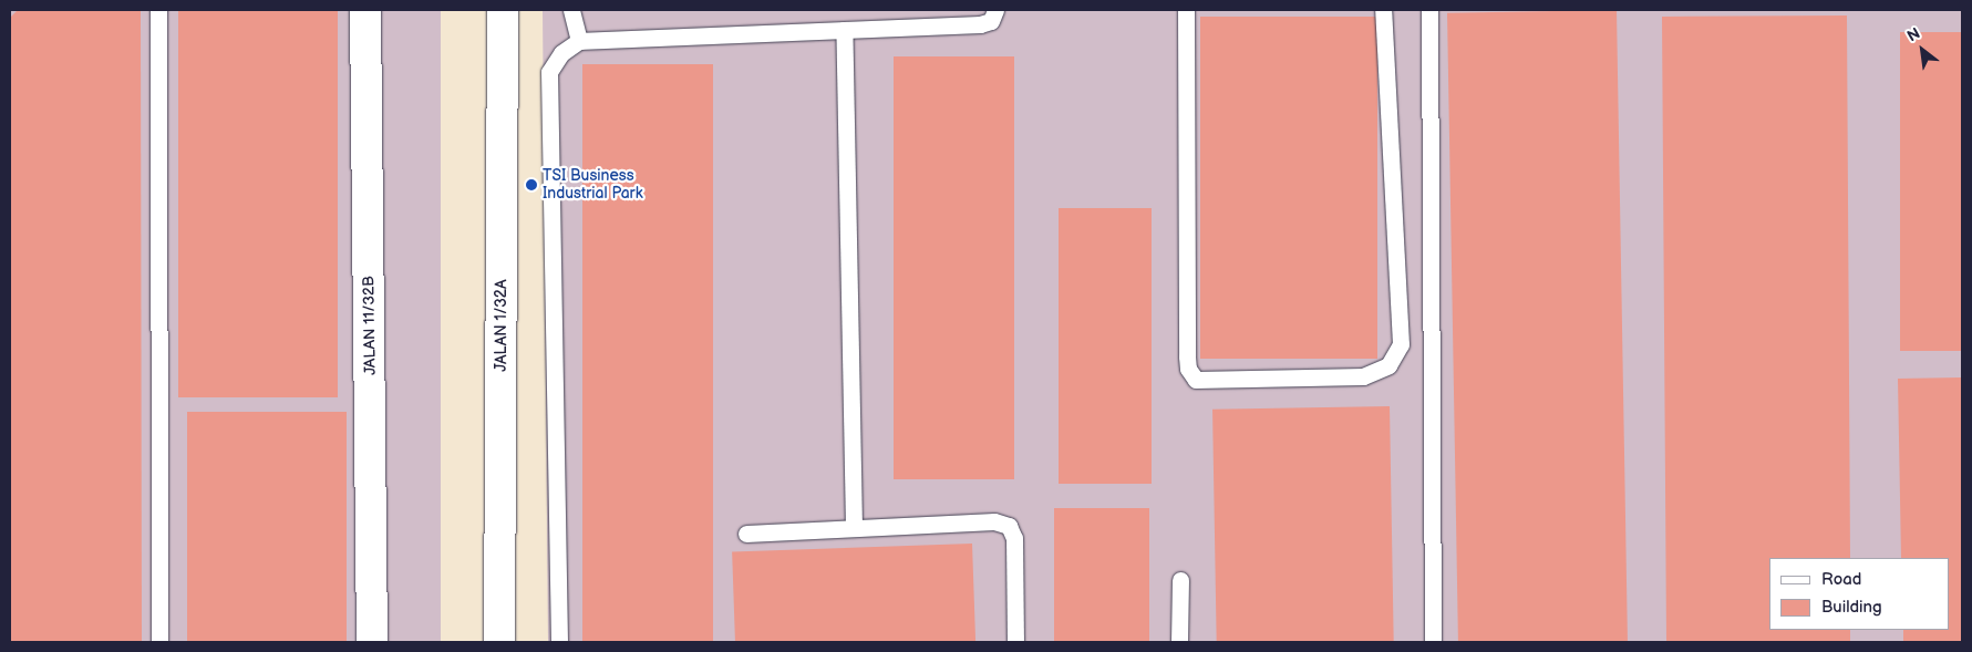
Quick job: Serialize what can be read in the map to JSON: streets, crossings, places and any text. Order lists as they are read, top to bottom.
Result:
{
  "streets": {
    "street": ["JALAN 11/32B", "JALAN 1/32A"]
  },
  "places": ["TSI Business Industrial Park"],
  "legend": ["Road", "Building"],
  "north": "top left"
}
